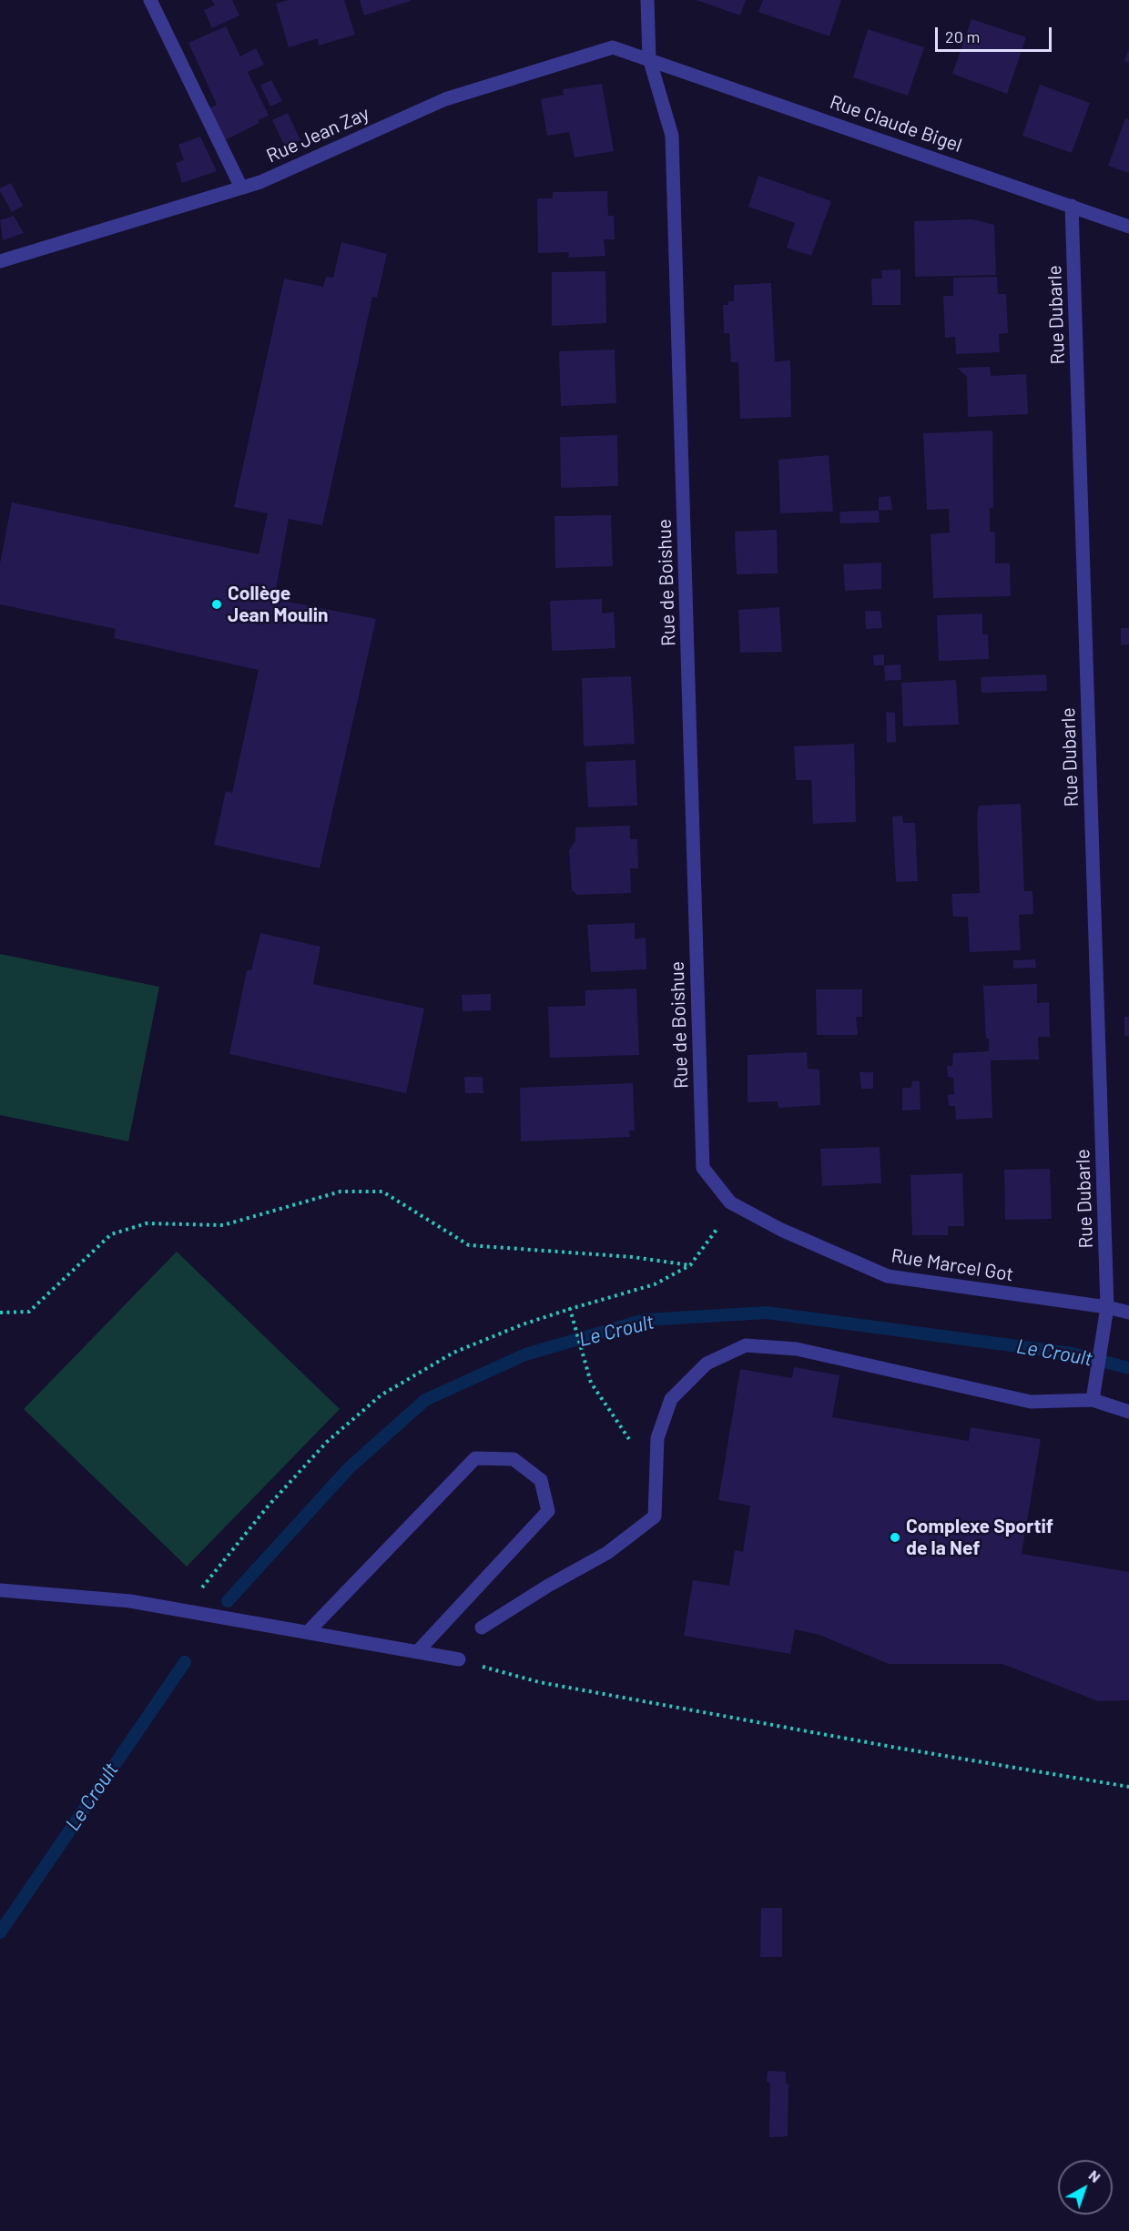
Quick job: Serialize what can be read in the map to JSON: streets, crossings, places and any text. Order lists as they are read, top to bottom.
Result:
{
  "streets": {
    "street": [
      "Rue Claude Bigel",
      "Rue Jean Zay",
      "Rue Dubarle",
      "Rue de Boishue",
      "Rue Marcel Got"
    ]
  },
  "crossings": [
    ["Rue Claude Bigel", "Rue Jean Zay"],
    ["Rue Claude Bigel", "Rue Dubarle"],
    ["Rue Claude Bigel", "Rue de Boishue"],
    ["Rue Jean Zay", "Rue de Boishue"],
    ["Rue Dubarle", "Rue Marcel Got"],
    ["Rue de Boishue", "Rue Marcel Got"]
  ],
  "water": ["Le Croult"],
  "places": ["Collège Jean Moulin", "Complexe Sportif de la Nef"],
  "scale_bar": "20 m",
  "north": "top right"
}
